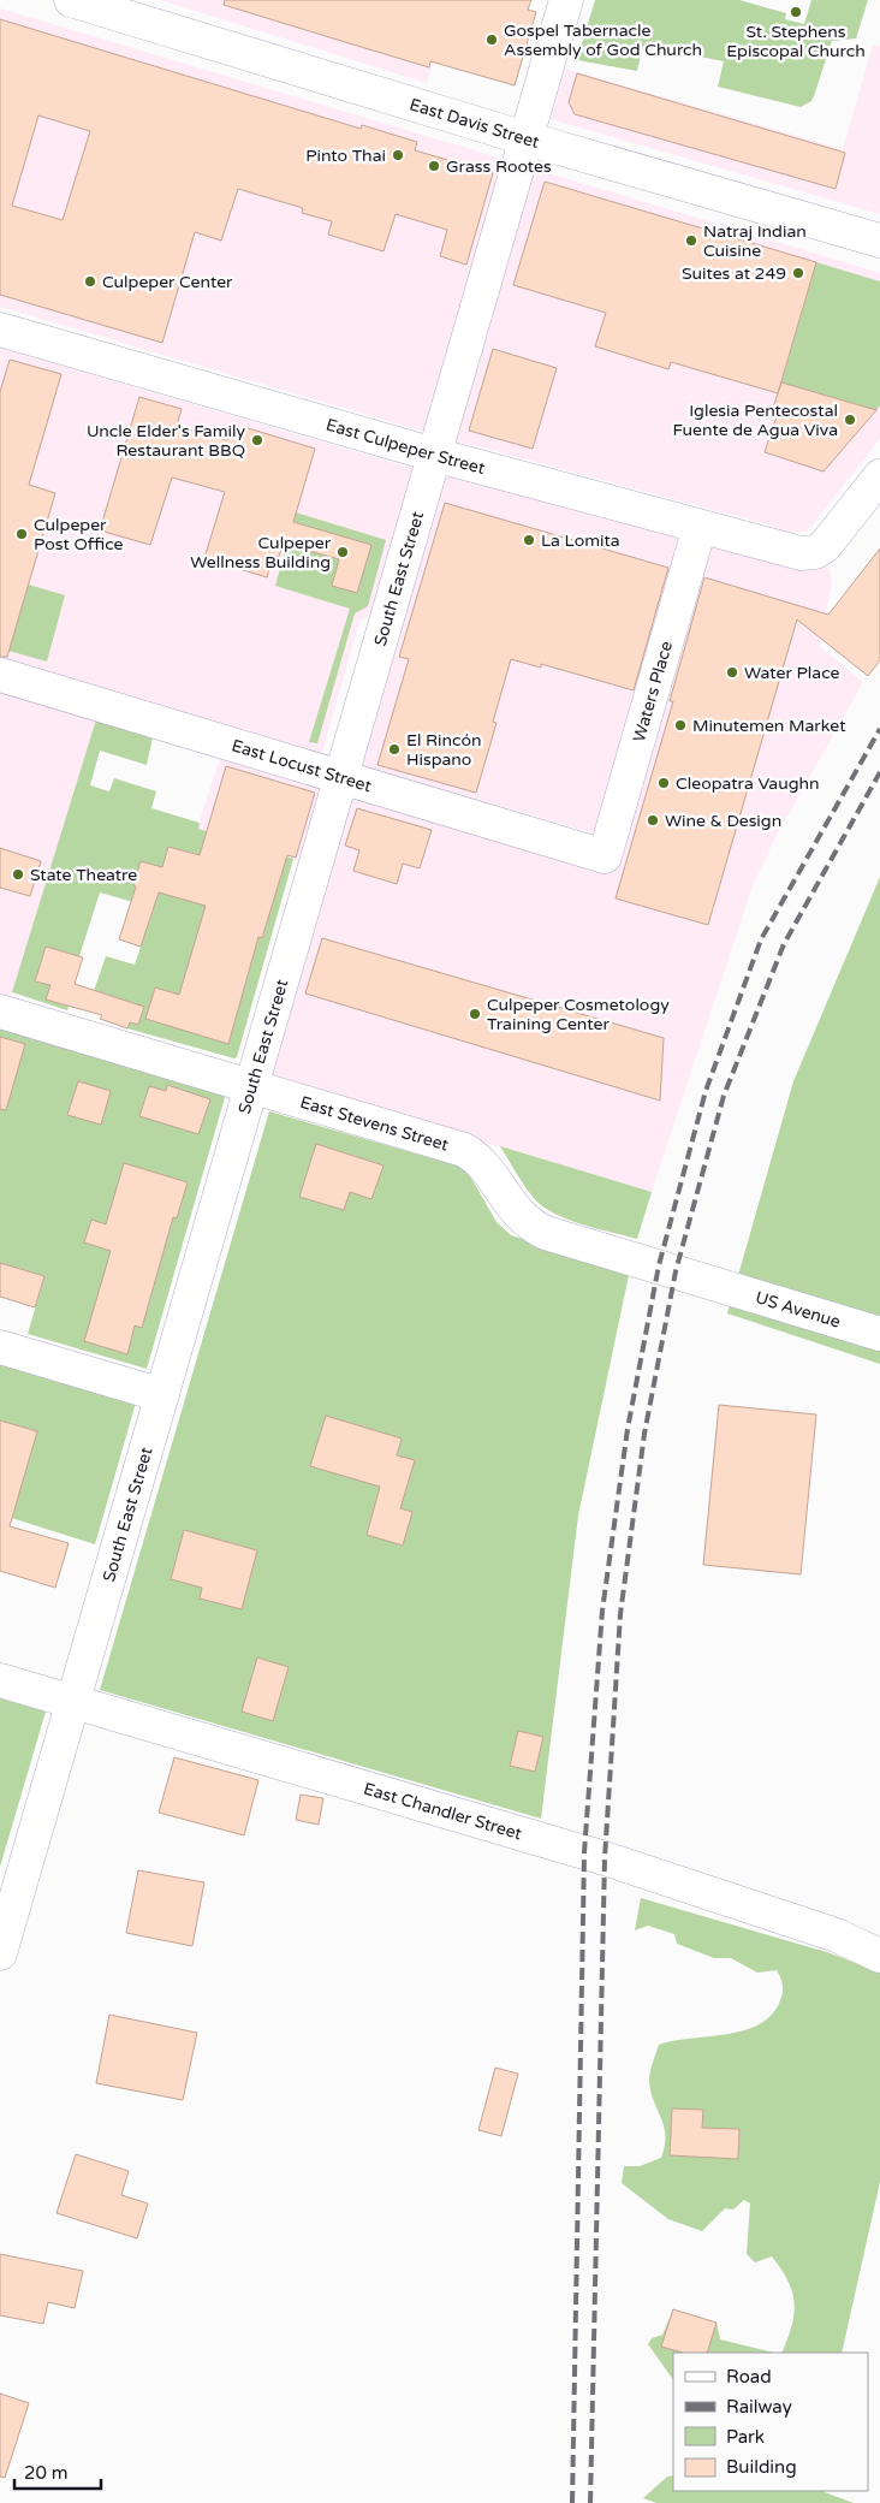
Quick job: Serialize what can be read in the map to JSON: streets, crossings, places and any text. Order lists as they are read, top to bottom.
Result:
{
  "streets": {
    "street": [
      "East Davis Street",
      "East Culpeper Street",
      "South East Street",
      "Waters Place",
      "East Locust Street",
      "East Stevens Street",
      "US Avenue",
      "East Chandler Street"
    ]
  },
  "crossings": [
    ["East Davis Street", "South East Street"],
    ["East Culpeper Street", "South East Street"],
    ["East Culpeper Street", "Waters Place"],
    ["South East Street", "East Locust Street"],
    ["South East Street", "East Stevens Street"],
    ["South East Street", "East Chandler Street"],
    ["Waters Place", "East Locust Street"],
    ["East Stevens Street", "US Avenue"]
  ],
  "places": [
    "St. Stephens Episcopal Church",
    "Gospel Tabernacle Assembly of God Church",
    "Pinto Thai",
    "Grass Rootes",
    "Natraj Indian Cuisine",
    "Suites at 249",
    "Culpeper Center",
    "Iglesia Pentecostal Fuente de Agua Viva",
    "Uncle Elder's Family Restaurant BBQ",
    "Culpeper Post Office",
    "La Lomita",
    "Culpeper Wellness Building",
    "Water Place",
    "Minutemen Market",
    "El Rincón Hispano",
    "Cleopatra Vaughn",
    "Wine & Design",
    "State Theatre",
    "Culpeper Cosmetology Training Center"
  ],
  "legend": [
    "Road",
    "Railway",
    "Park",
    "Building"
  ],
  "scale_bar": "20 m"
}
